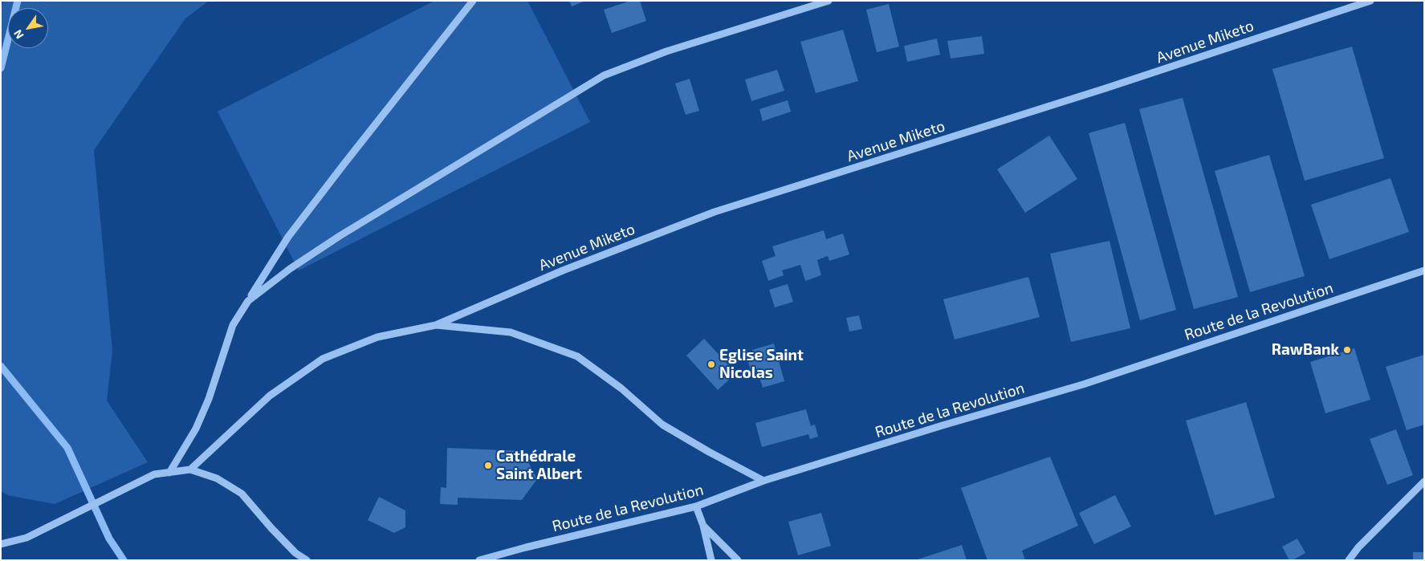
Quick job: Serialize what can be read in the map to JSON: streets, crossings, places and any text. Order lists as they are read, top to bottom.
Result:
{
  "streets": {
    "street": ["Avenue Miketo", "Route de la Revolution"]
  },
  "places": ["RawBank", "Eglise Saint Nicolas", "Cathédrale Saint Albert"],
  "north": "bottom left"
}
